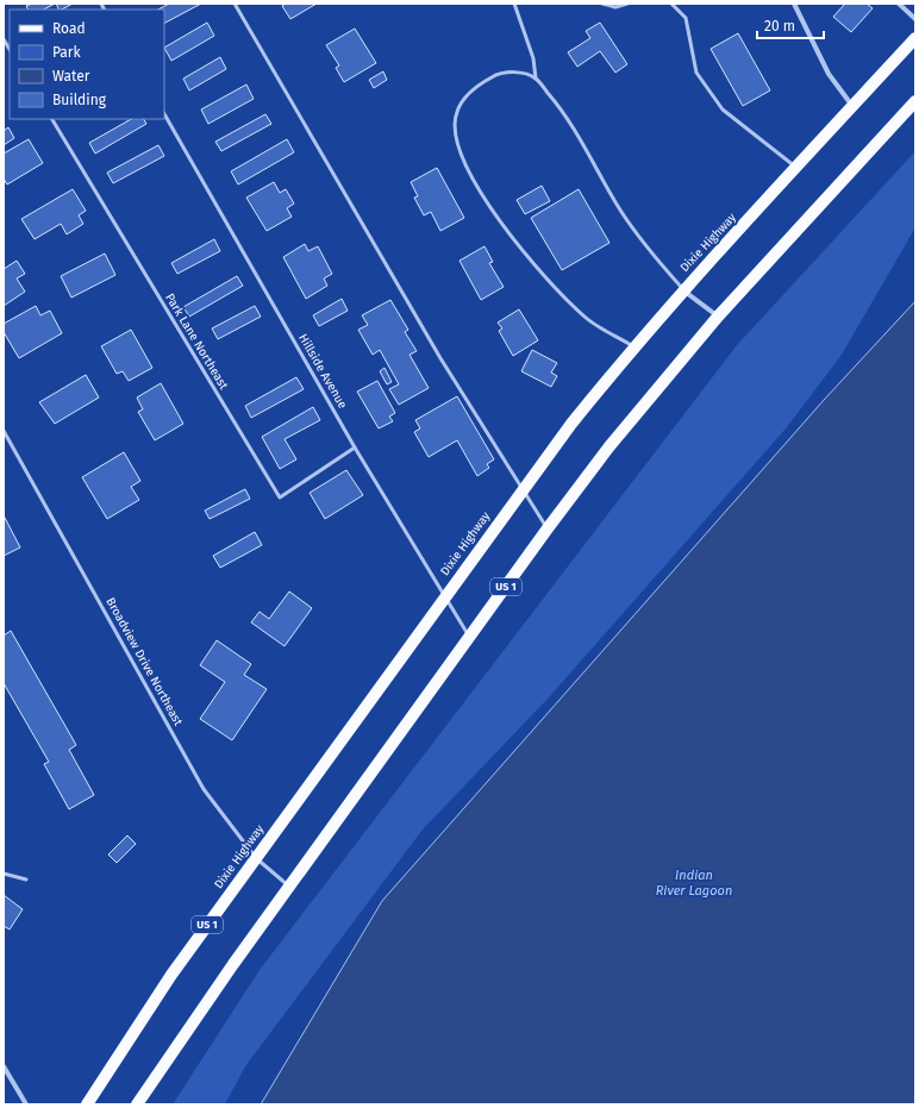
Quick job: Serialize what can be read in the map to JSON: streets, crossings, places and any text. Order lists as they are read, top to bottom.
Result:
{
  "streets": {
    "main road": ["Dixie Highway", "US 1"],
    "lane": ["Park Lane Northeast", "Hillside Avenue", "Broadview Drive Northeast"]
  },
  "crossings": [
    ["Dixie Highway", "Hillside Avenue"],
    ["Dixie Highway", "Broadview Drive Northeast"],
    ["Park Lane Northeast", "Hillside Avenue"],
    ["Hillside Avenue", "US 1"],
    ["US 1", "Broadview Drive Northeast"]
  ],
  "water": ["Indian River Lagoon"],
  "legend": [
    "Road",
    "Park",
    "Water",
    "Building"
  ],
  "scale_bar": "20 m"
}
